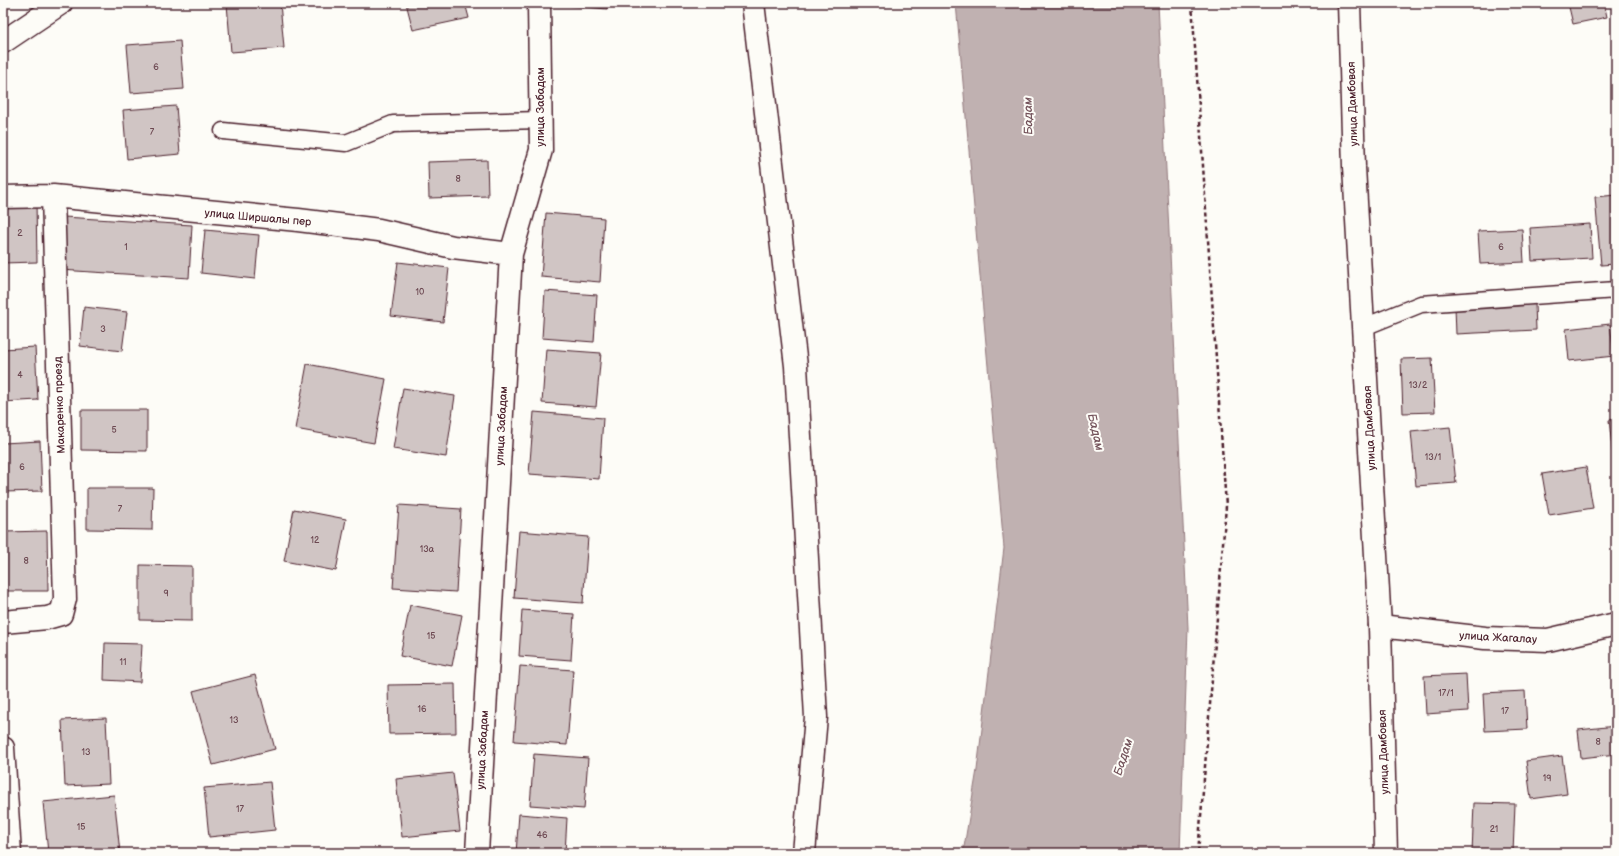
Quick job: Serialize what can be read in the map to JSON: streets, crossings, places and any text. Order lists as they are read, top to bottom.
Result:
{
  "streets": {
    "street": [
      "улица Дамбовая",
      "улица Забадам",
      "улица Ширшалы пер",
      "Макаренко проезд",
      "улица Жагалау"
    ]
  },
  "crossings": [
    ["улица Дамбовая", "улица Жагалау"],
    ["улица Забадам", "улица Ширшалы пер"],
    ["улица Ширшалы пер", "Макаренко проезд"]
  ],
  "water": ["Бадам"],
  "house_numbers": [
    "6",
    "7",
    "8",
    "2",
    "1",
    "6",
    "10",
    "3",
    "4",
    "13/2",
    "5",
    "13/1",
    "6",
    "7",
    "12",
    "13а",
    "8",
    "9",
    "15",
    "11",
    "17/1",
    "16",
    "17",
    "13",
    "8",
    "13",
    "19",
    "17",
    "15",
    "21",
    "46"
  ]
}
